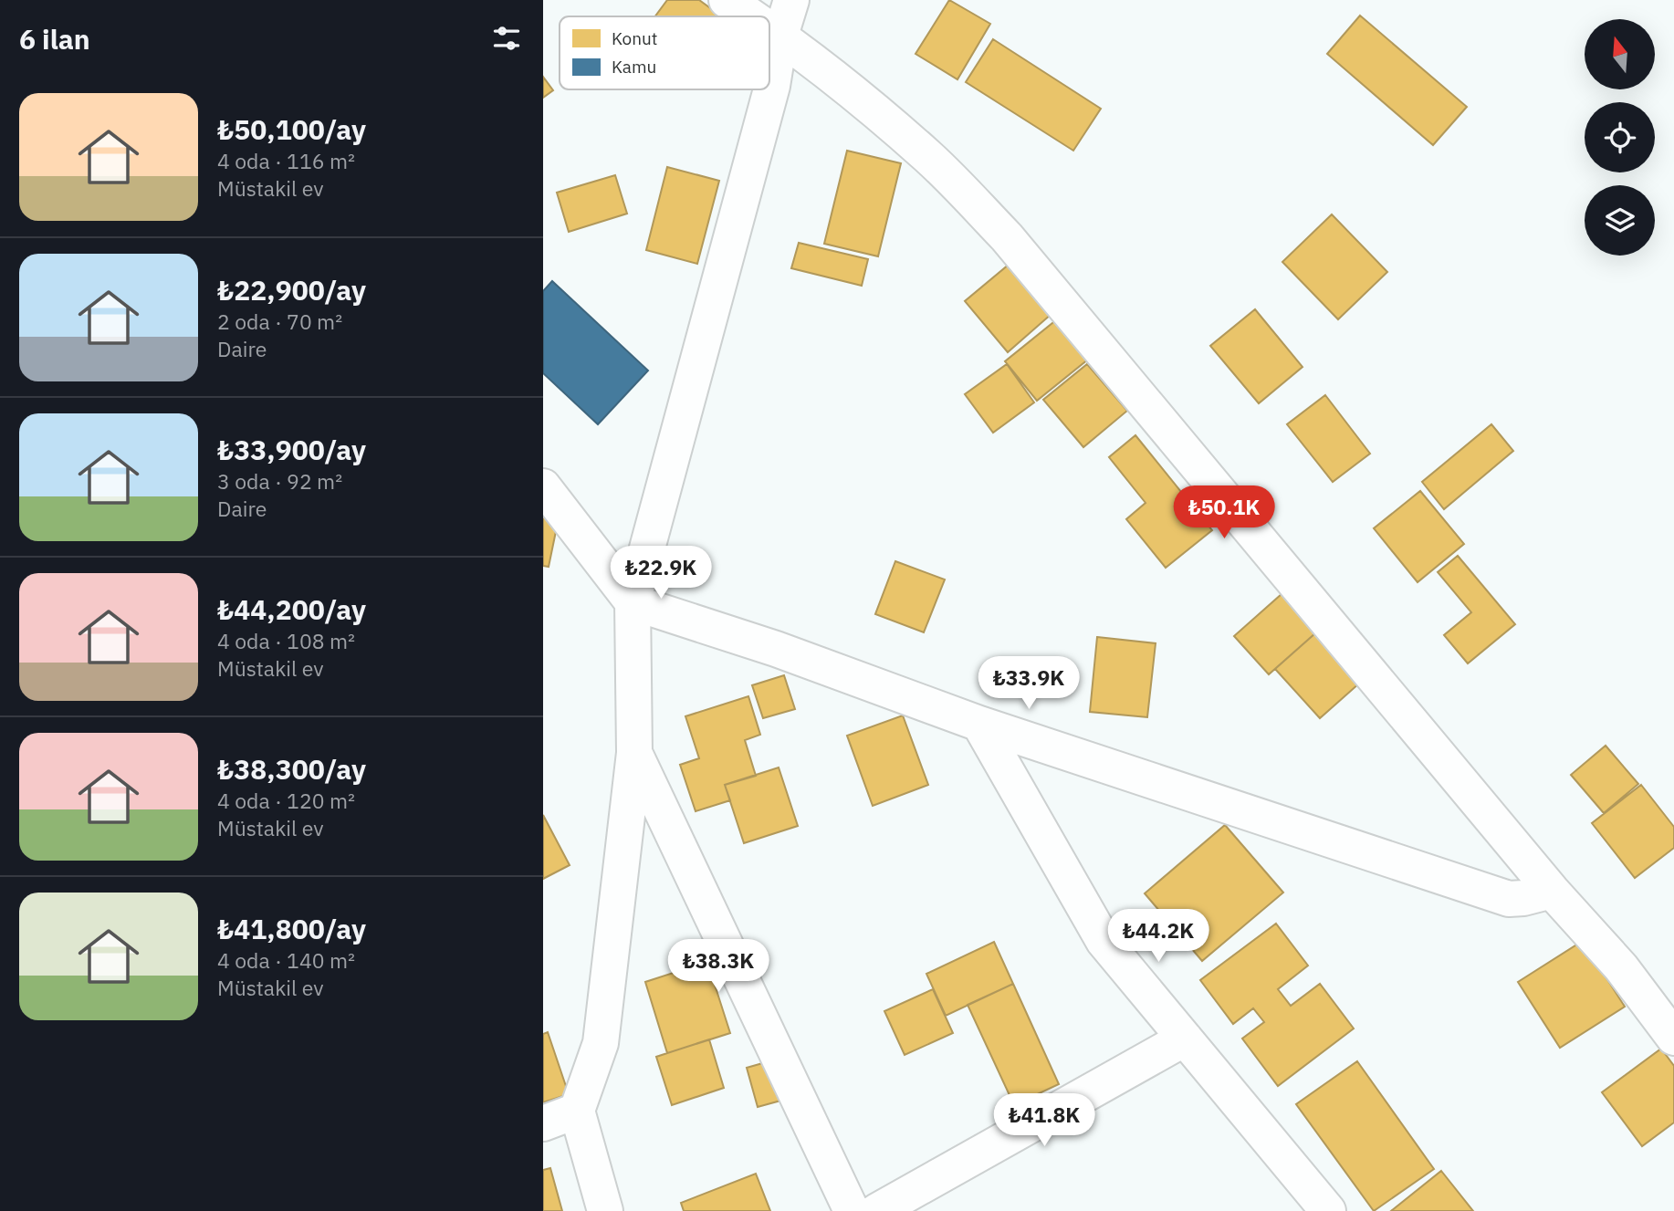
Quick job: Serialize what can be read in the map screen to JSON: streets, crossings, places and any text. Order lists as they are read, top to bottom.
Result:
{
  "legend": ["Konut", "Kamu"],
  "north": "top",
  "page": {
    "heading": "6 ilan",
    "list": [
      {
        "name": "₺50,100/ay",
        "note": "4 oda · 116 m² · Müstakil ev"
      },
      {
        "name": "₺22,900/ay",
        "note": "2 oda · 70 m² · Daire"
      },
      {
        "name": "₺33,900/ay",
        "note": "3 oda · 92 m² · Daire"
      },
      {
        "name": "₺44,200/ay",
        "note": "4 oda · 108 m² · Müstakil ev"
      },
      {
        "name": "₺38,300/ay",
        "note": "4 oda · 120 m² · Müstakil ev"
      },
      {
        "name": "₺41,800/ay",
        "note": "4 oda · 140 m² · Müstakil ev"
      }
    ],
    "price": [
      "₺50.1K",
      "₺22.9K",
      "₺33.9K",
      "₺44.2K",
      "₺38.3K",
      "₺41.8K"
    ]
  }
}
